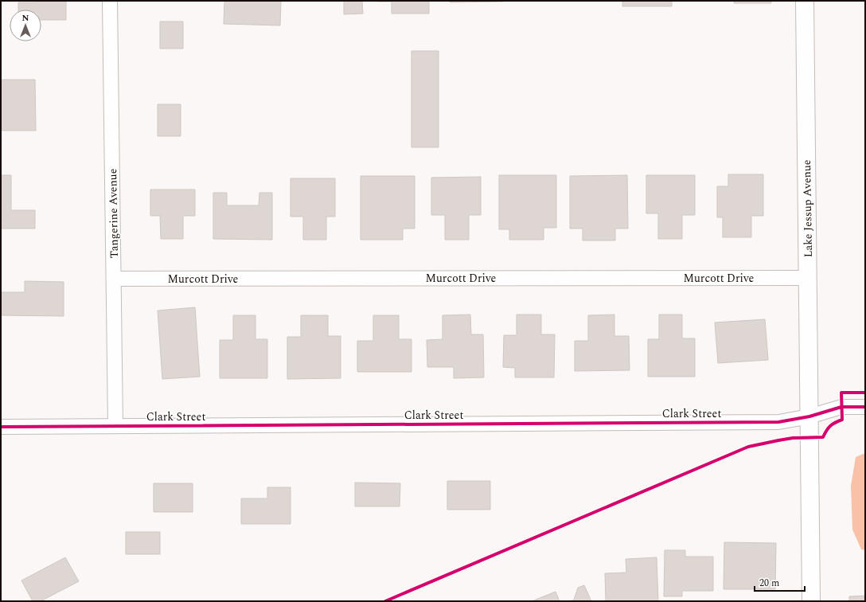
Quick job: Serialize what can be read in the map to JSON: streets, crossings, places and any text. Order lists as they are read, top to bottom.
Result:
{
  "streets": {
    "street": [
      "Lake Jessup Avenue",
      "Tangerine Avenue",
      "Murcott Drive",
      "Clark Street"
    ]
  },
  "crossings": [
    ["Lake Jessup Avenue", "Murcott Drive"],
    ["Lake Jessup Avenue", "Clark Street"],
    ["Tangerine Avenue", "Murcott Drive"],
    ["Tangerine Avenue", "Clark Street"]
  ],
  "scale_bar": "20 m",
  "north": "top"
}
